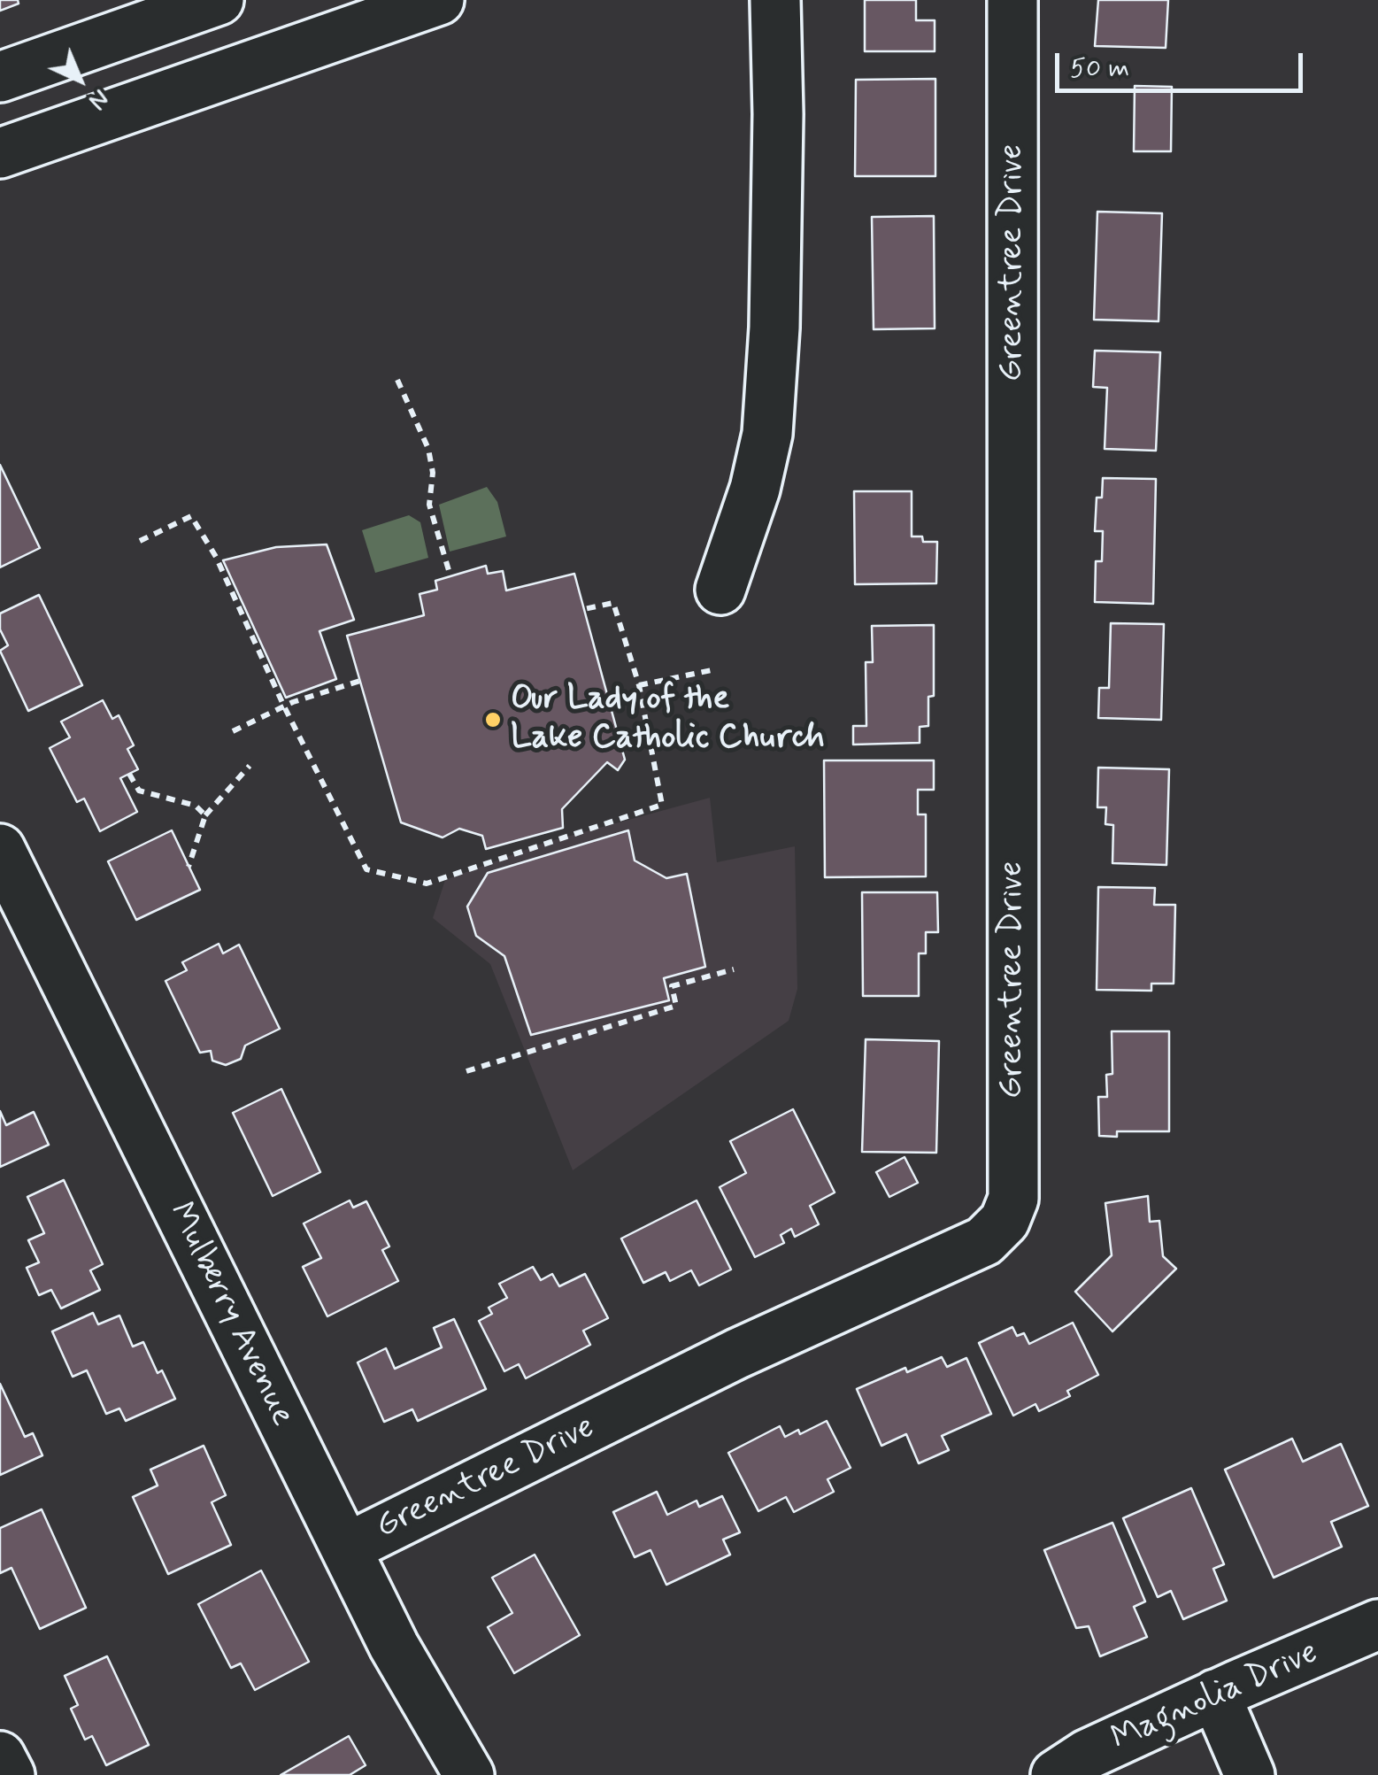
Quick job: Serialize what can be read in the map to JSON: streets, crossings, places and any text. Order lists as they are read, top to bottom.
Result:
{
  "streets": {
    "street": ["Greentree Drive", "Mulberry Avenue", "Magnolia Drive"]
  },
  "crossings": [
    ["Greentree Drive", "Mulberry Avenue"]
  ],
  "places": ["Our Lady of the Lake Catholic Church"],
  "scale_bar": "50 m",
  "north": "bottom right"
}
